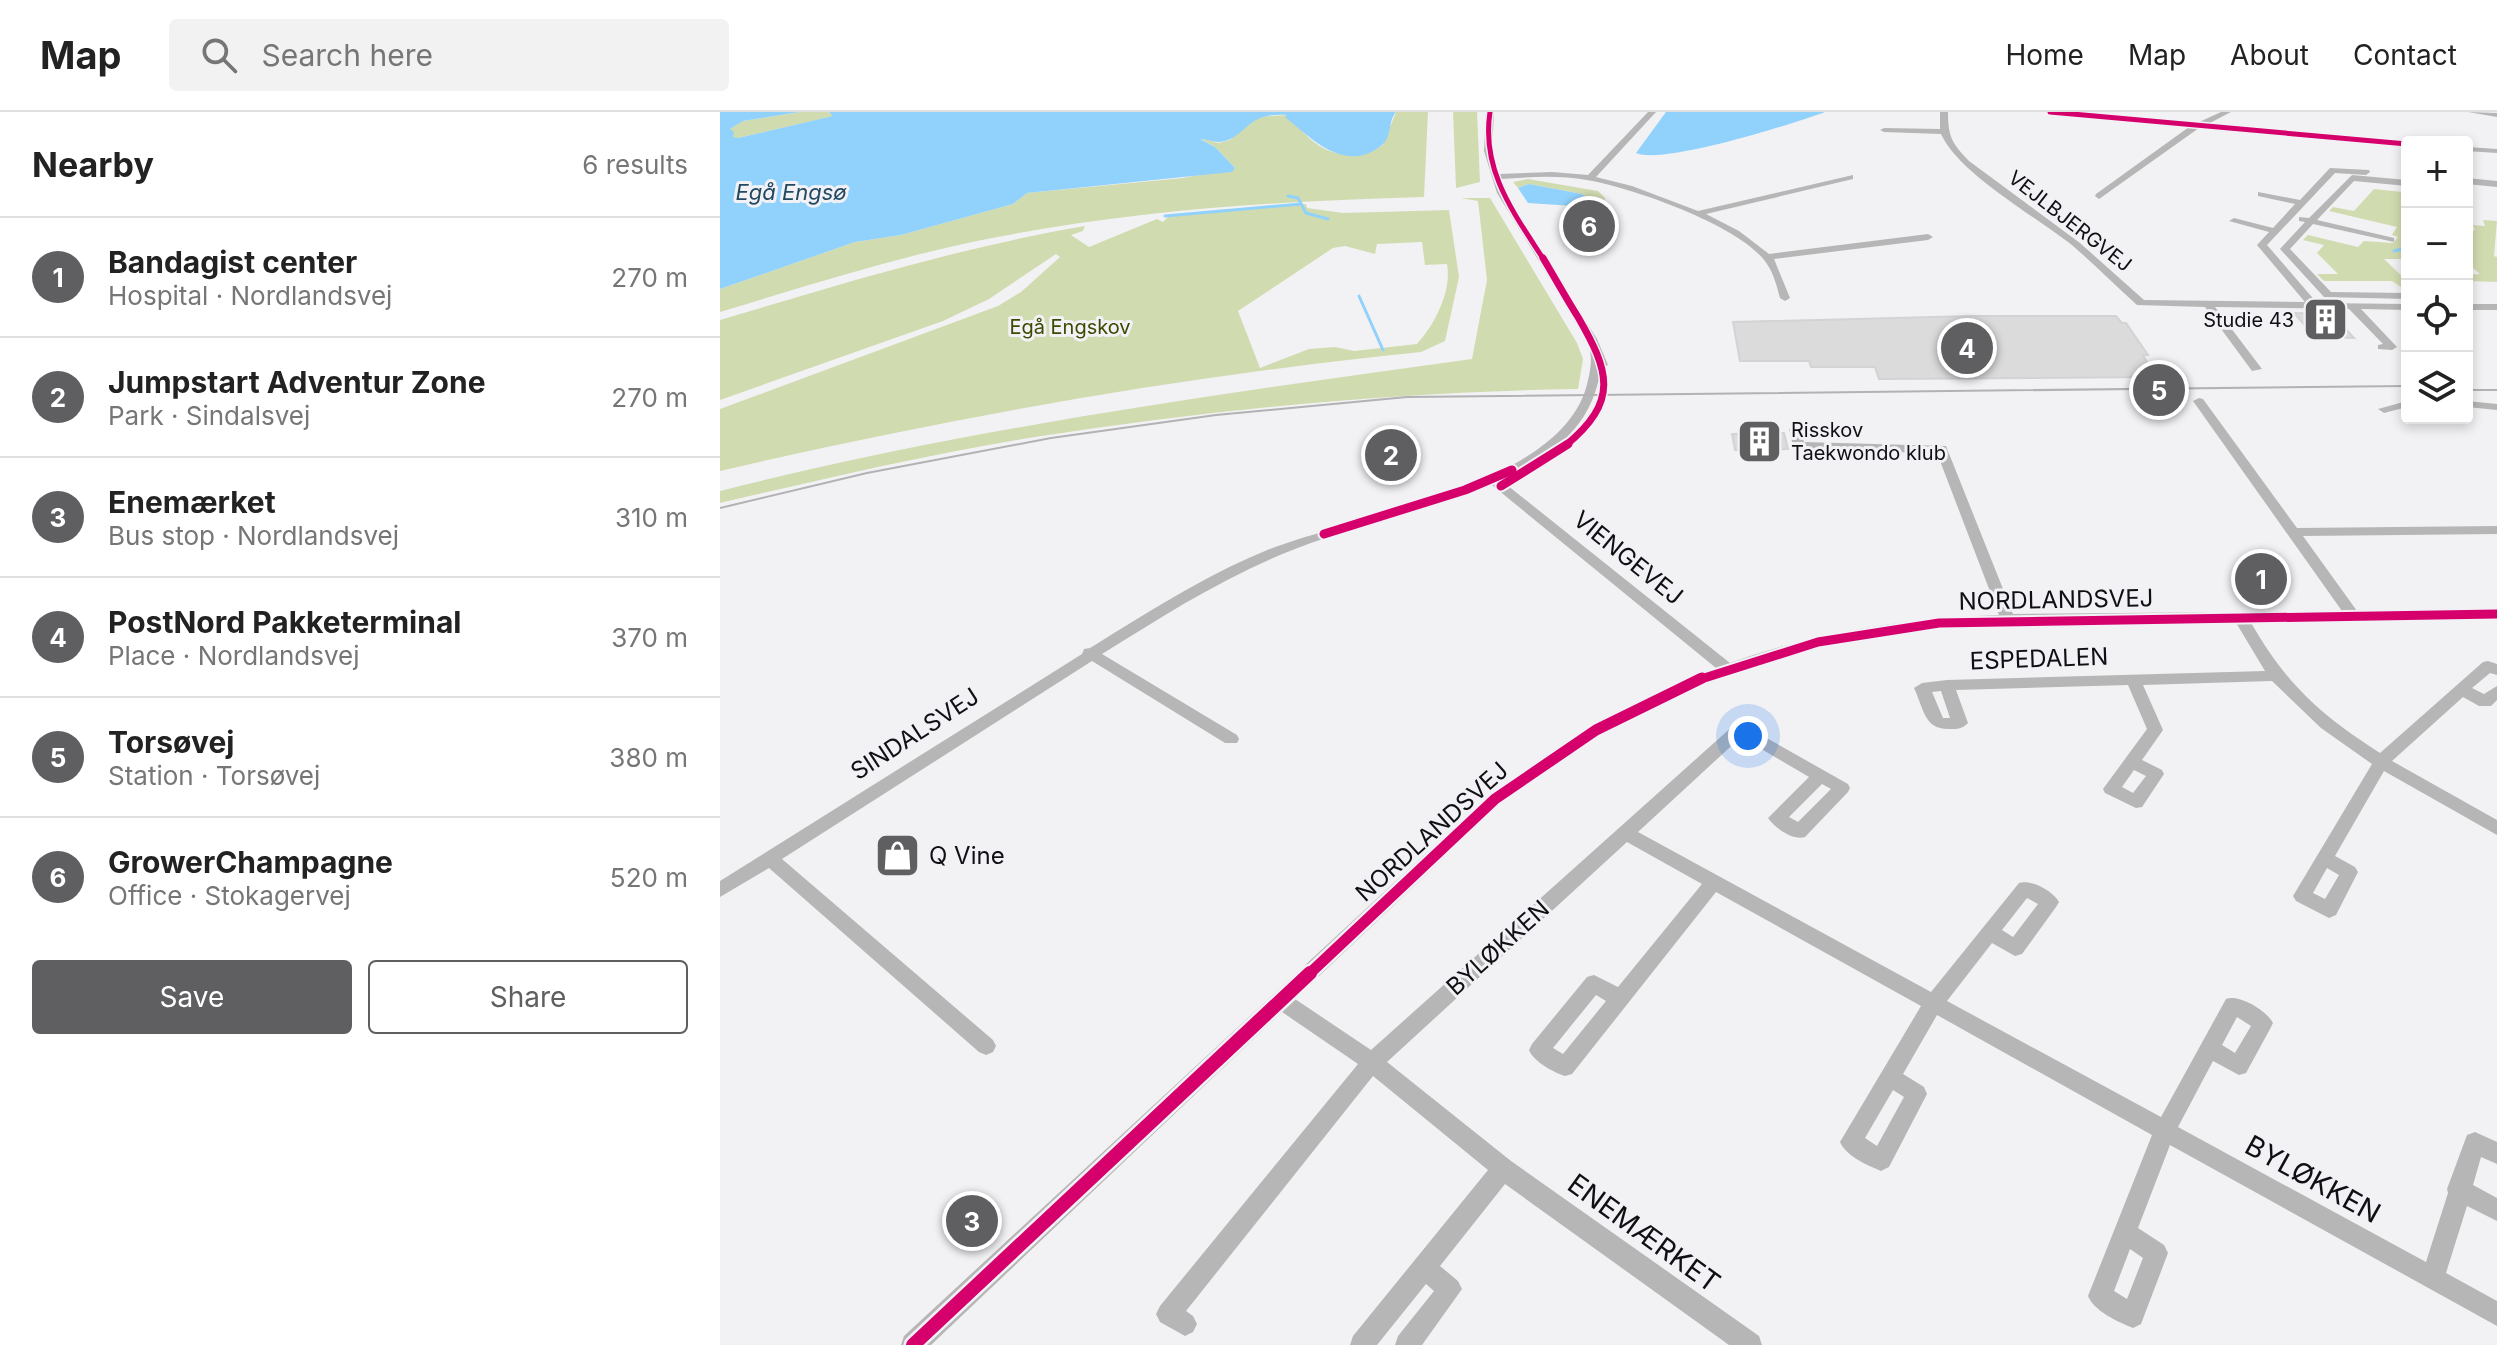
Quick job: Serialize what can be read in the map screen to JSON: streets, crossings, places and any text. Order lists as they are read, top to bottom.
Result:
{
  "streets": {
    "street": [
      "VEJLBJERGVEJ",
      "VIENGEVEJ",
      "NORDLANDSVEJ",
      "ESPEDALEN",
      "SINDALSVEJ",
      "BYLØKKEN",
      "ENEMÆRKET"
    ]
  },
  "crossings": [
    ["VIENGEVEJ", "NORDLANDSVEJ"],
    ["VIENGEVEJ", "SINDALSVEJ"],
    ["NORDLANDSVEJ", "ENEMÆRKET"],
    ["BYLØKKEN", "ENEMÆRKET"]
  ],
  "water": ["Egå Engsø"],
  "parks": ["Egå Engskov"],
  "places": {
    "building": ["Studie 43", "Risskov Taekwondo klub"],
    "shop": ["Q Vine"]
  },
  "page": {
    "header": "Map",
    "search": "Search here",
    "nav": [
      "Home",
      "Map",
      "About",
      "Contact"
    ],
    "heading": ["Nearby", "6 results"],
    "map_buttons": ["+", "−"],
    "pins": [
      "6",
      "4",
      "5",
      "2",
      "1",
      "3"
    ],
    "list": [
      {
        "mark": "1",
        "name": "Bandagist center",
        "note": "Hospital · Nordlandsvej",
        "value": "270 m"
      },
      {
        "mark": "2",
        "name": "Jumpstart Adventur Zone",
        "note": "Park · Sindalsvej",
        "value": "270 m"
      },
      {
        "mark": "3",
        "name": "Enemærket",
        "note": "Bus stop · Nordlandsvej",
        "value": "310 m"
      },
      {
        "mark": "4",
        "name": "PostNord Pakketerminal",
        "note": "Place · Nordlandsvej",
        "value": "370 m"
      },
      {
        "mark": "5",
        "name": "Torsøvej",
        "note": "Station · Torsøvej",
        "value": "380 m"
      },
      {
        "mark": "6",
        "name": "GrowerChampagne",
        "note": "Office · Stokagervej",
        "value": "520 m"
      }
    ],
    "buttons": ["Save", "Share"]
  }
}
